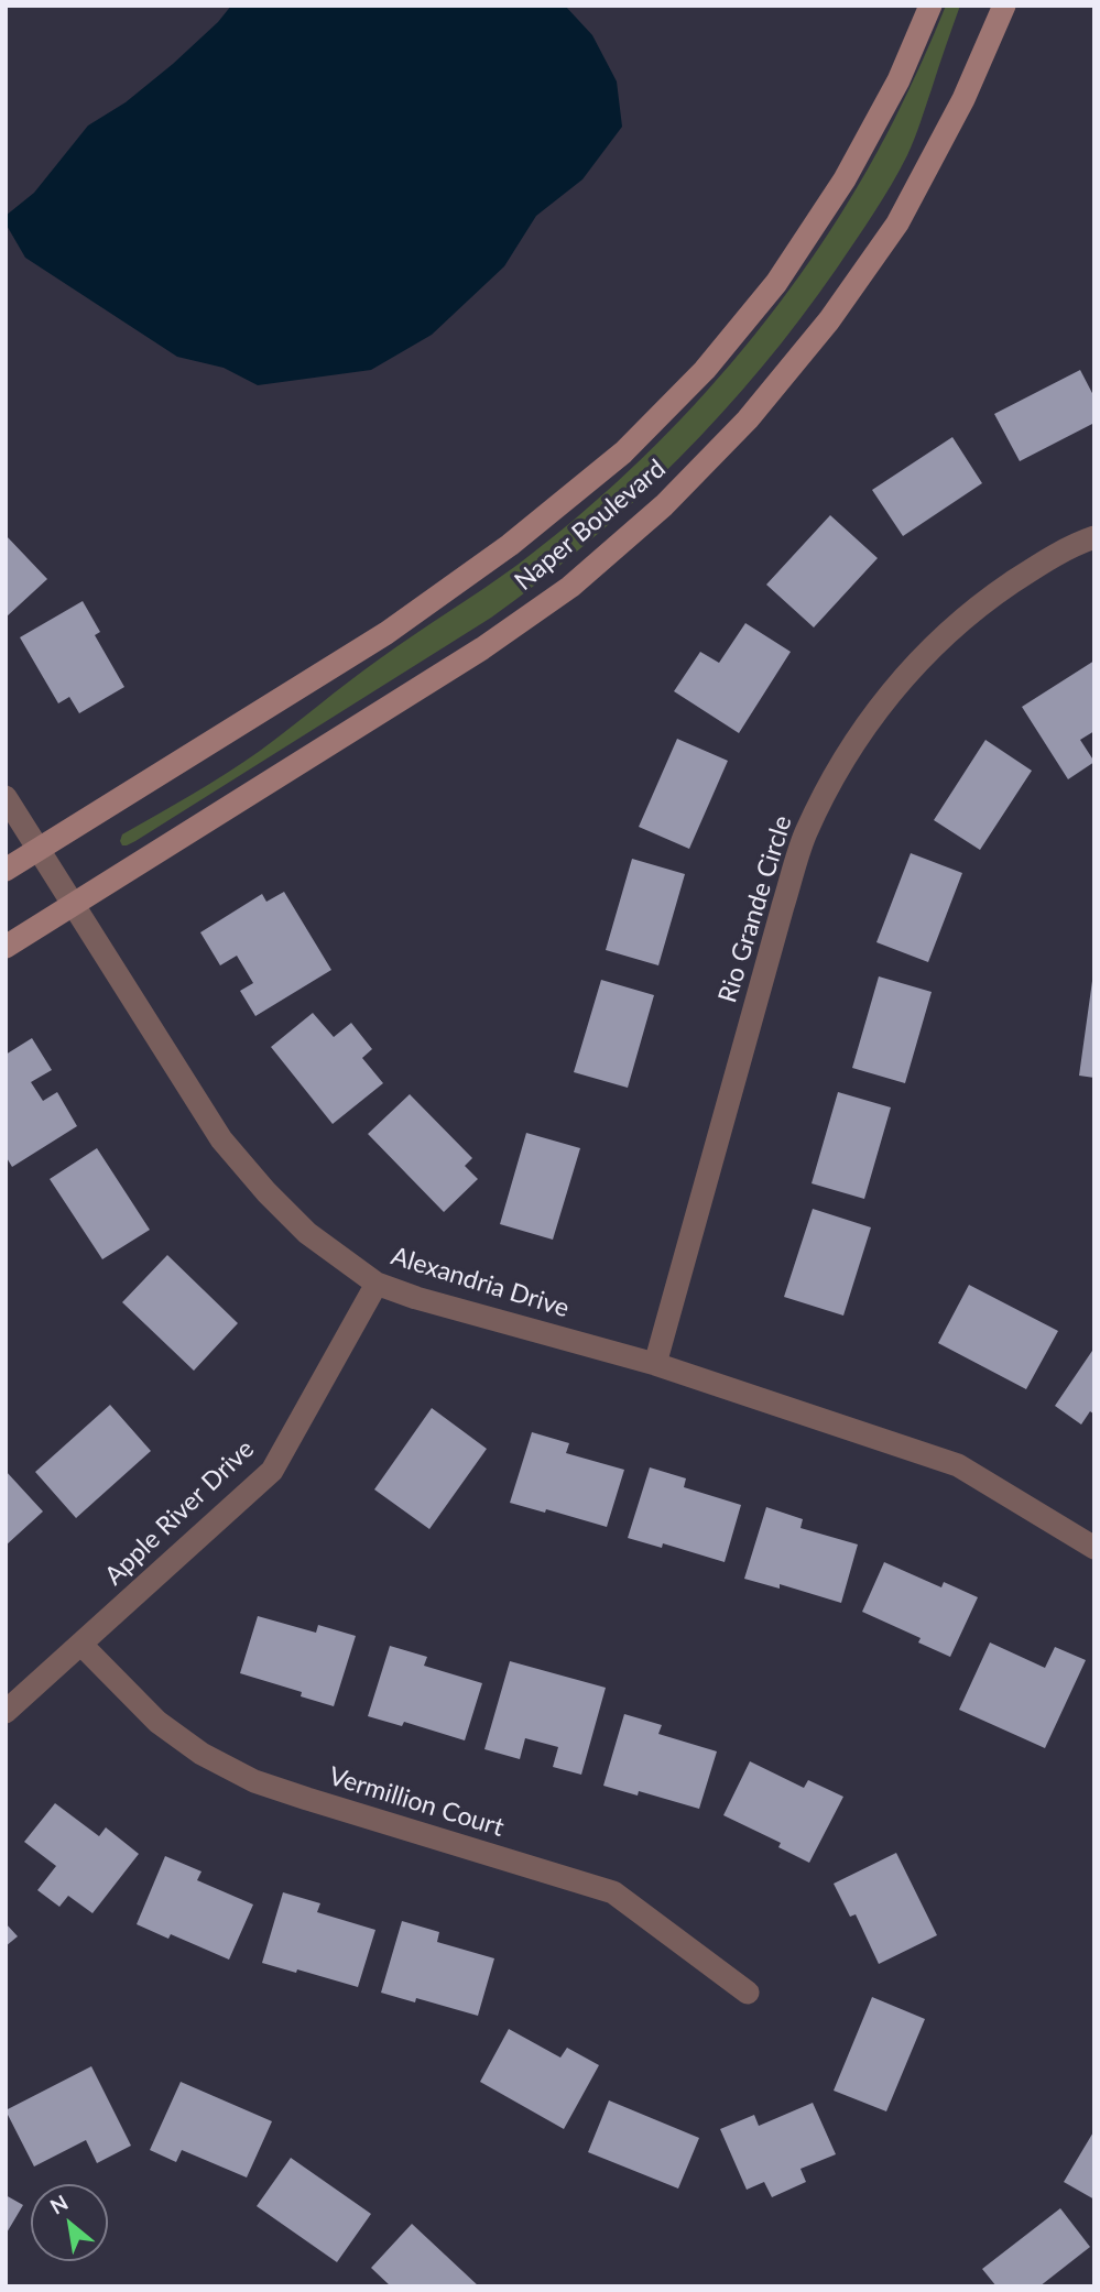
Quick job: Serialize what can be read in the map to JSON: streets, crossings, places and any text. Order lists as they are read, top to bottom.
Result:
{
  "streets": {
    "main road": ["Naper Boulevard"],
    "street": [
      "Rio Grande Circle",
      "Alexandria Drive",
      "Apple River Drive",
      "Vermillion Court"
    ]
  },
  "crossings": [
    ["Naper Boulevard", "Alexandria Drive"],
    ["Rio Grande Circle", "Alexandria Drive"],
    ["Alexandria Drive", "Apple River Drive"],
    ["Apple River Drive", "Vermillion Court"]
  ],
  "north": "top left"
}
